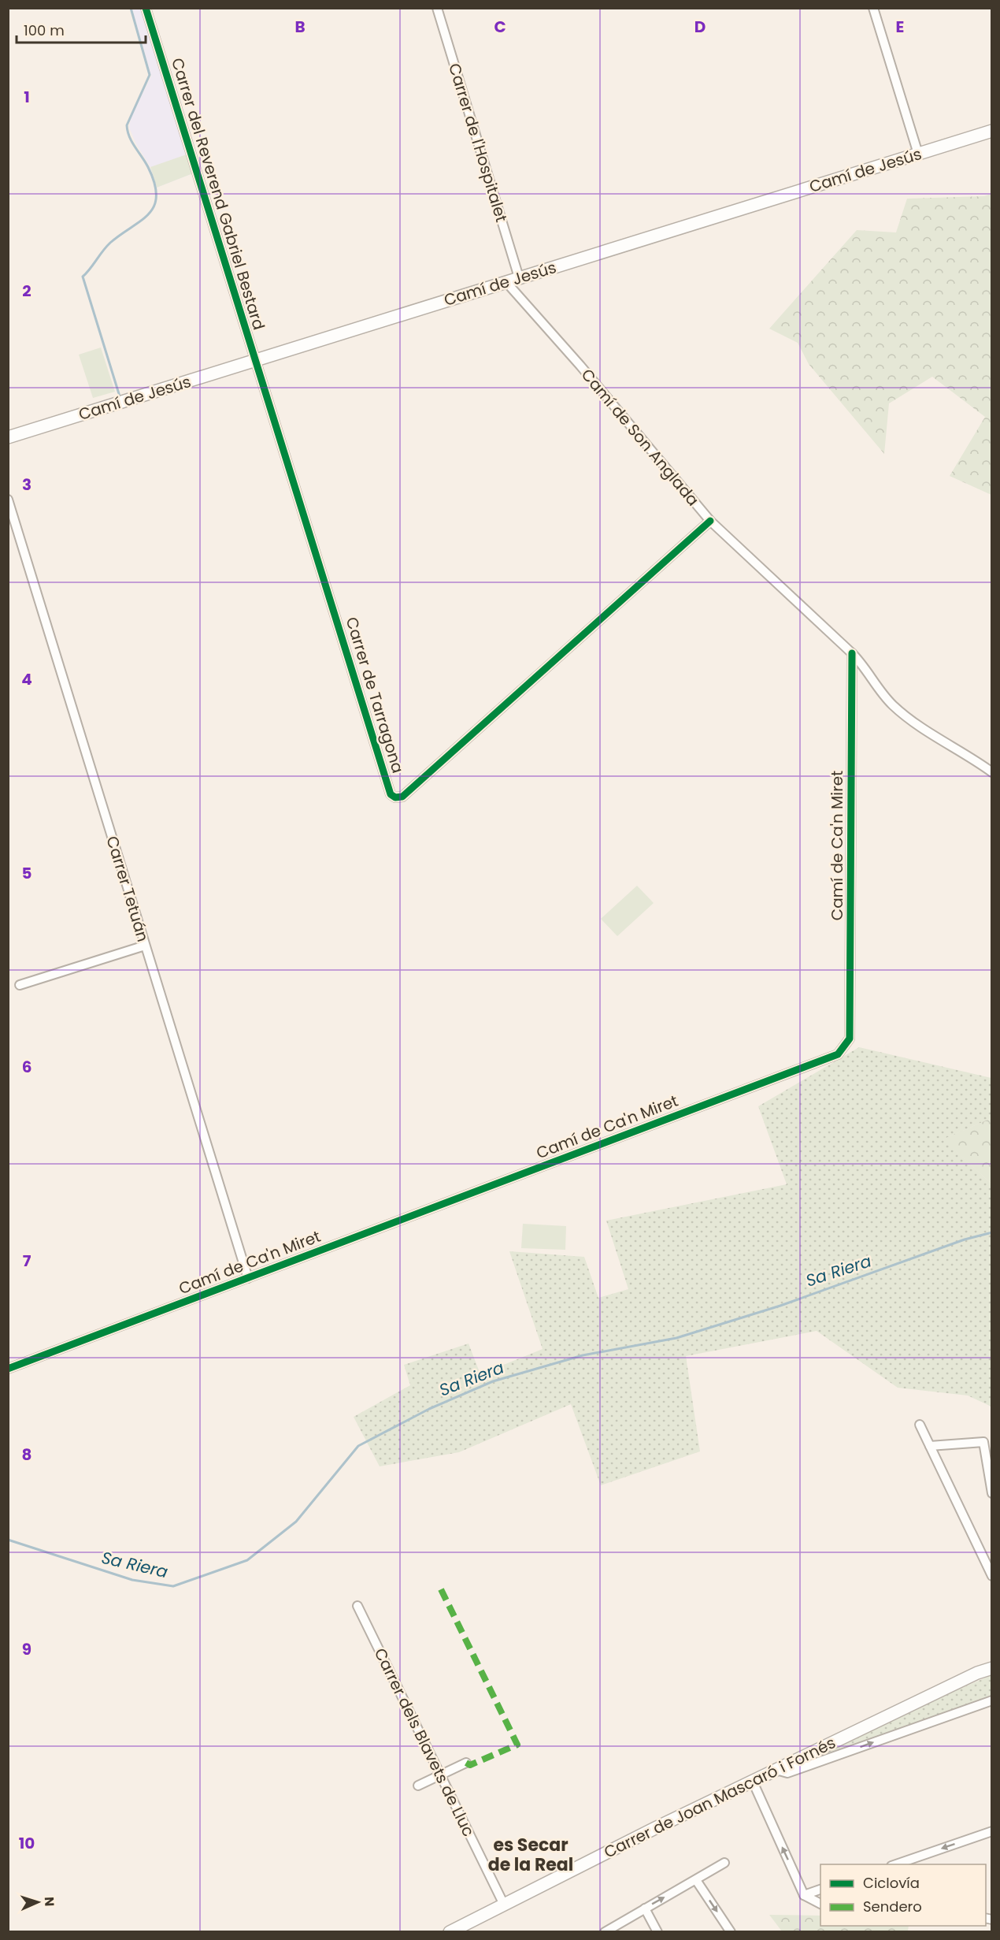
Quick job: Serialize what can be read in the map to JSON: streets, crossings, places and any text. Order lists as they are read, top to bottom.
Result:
{
  "streets": {
    "street": [
      "Carrer de l'Hospitalet",
      "Camí de Jesús",
      "Carrer del Reverend Gabriel Bestard",
      "Camí de Son Anglada",
      "Carrer de Tarragona",
      "Camí de Ca'n Miret",
      "Carrer Tetuán",
      "Carrer dels Blavets de Lluc",
      "Carrer de Joan Mascaró i Fornés"
    ]
  },
  "crossings": [
    ["Carrer de l'Hospitalet", "Camí de Jesús"],
    ["Camí de Jesús", "Carrer del Reverend Gabriel Bestard"],
    ["Camí de Jesús", "Camí de Son Anglada"],
    ["Camí de Jesús", "Carrer de Tarragona"],
    ["Carrer del Reverend Gabriel Bestard", "Carrer de Tarragona"],
    ["Camí de Son Anglada", "Carrer de Tarragona"],
    ["Camí de Son Anglada", "Camí de Ca'n Miret"],
    ["Camí de Ca'n Miret", "Carrer Tetuán"],
    ["Carrer dels Blavets de Lluc", "Carrer de Joan Mascaró i Fornés"]
  ],
  "districts": ["es Secar de la Real"],
  "water": ["Sa Riera"],
  "legend": ["Ciclovía", "Sendero"],
  "scale_bar": "100 m",
  "north": "right",
  "grid": {
    "columns": [
      "B",
      "C",
      "D",
      "E"
    ],
    "rows": [
      "1",
      "2",
      "3",
      "4",
      "5",
      "6",
      "7",
      "8",
      "9",
      "10"
    ]
  }
}
